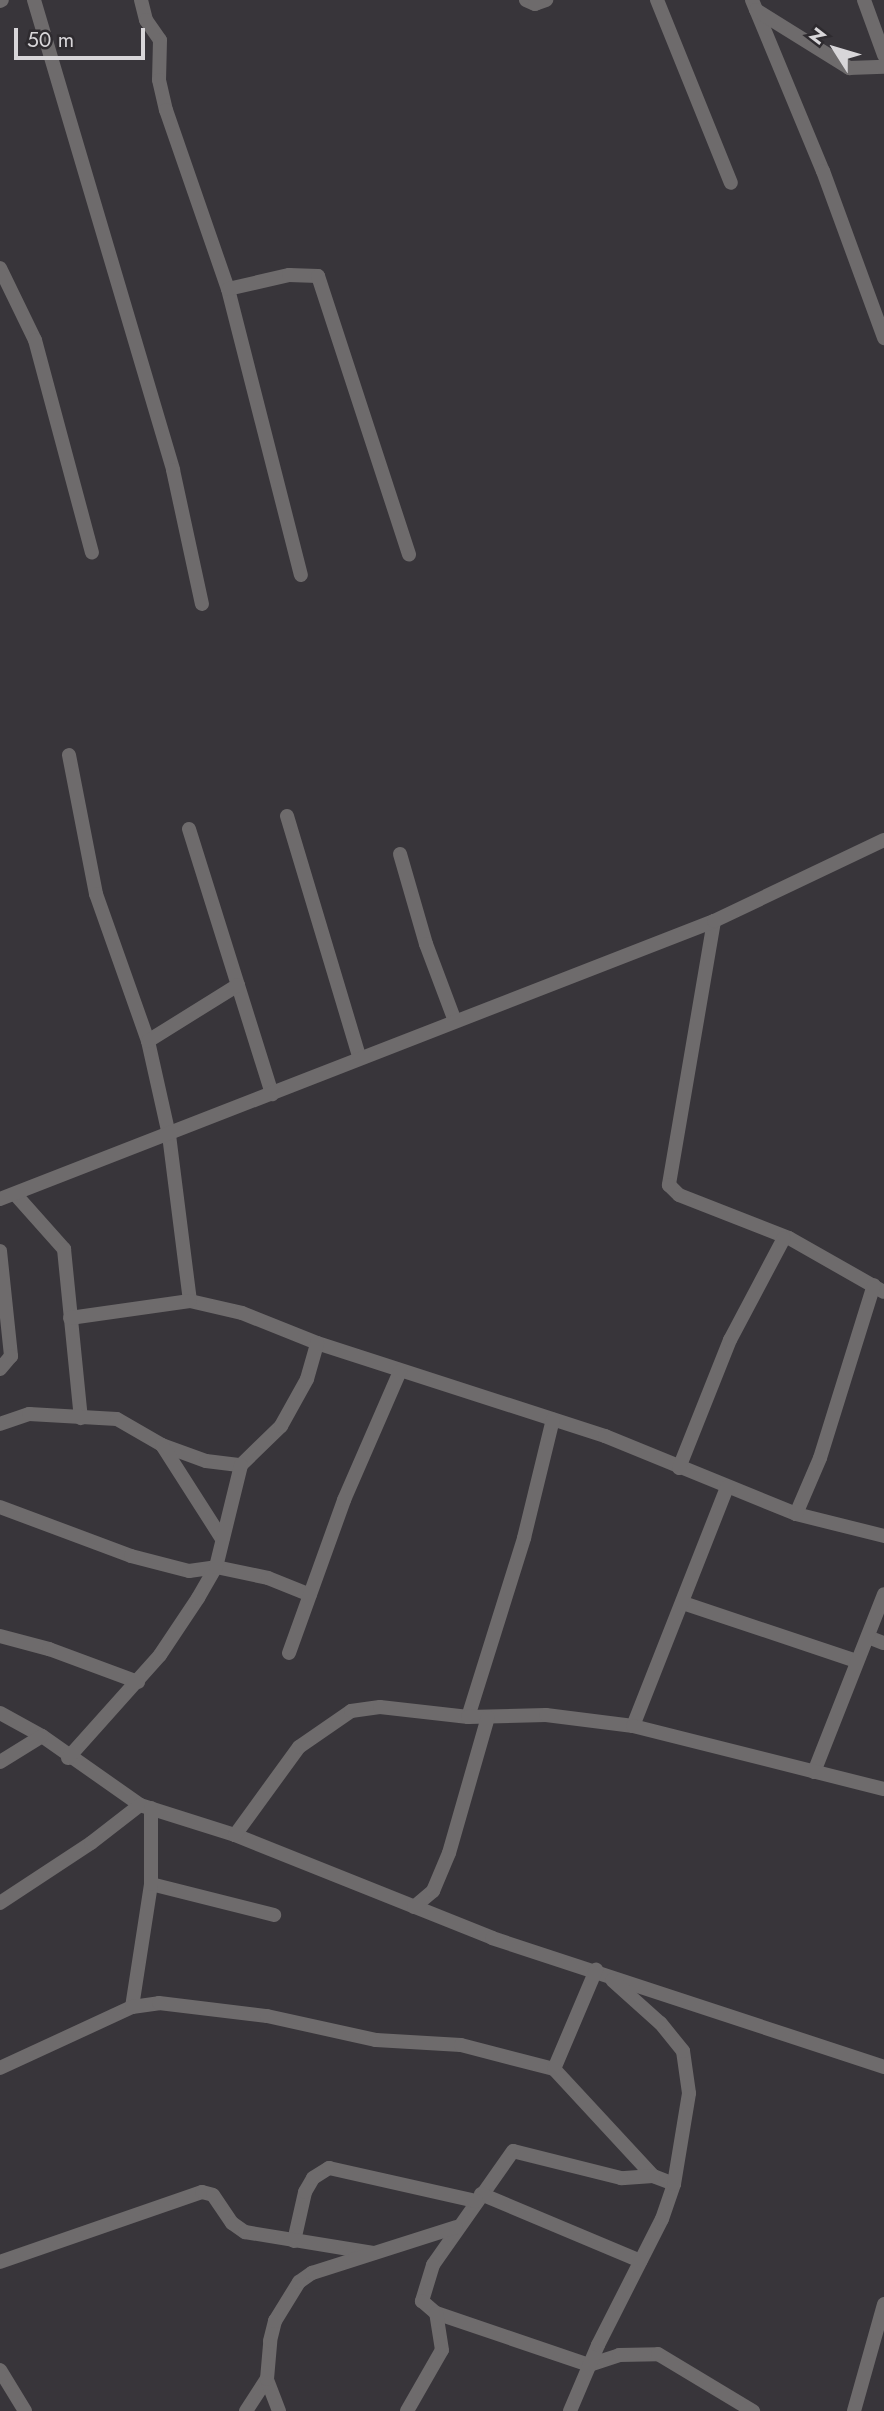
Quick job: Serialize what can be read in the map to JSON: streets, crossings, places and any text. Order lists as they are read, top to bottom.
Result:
{
  "scale_bar": "50 m",
  "north": "top left"
}
